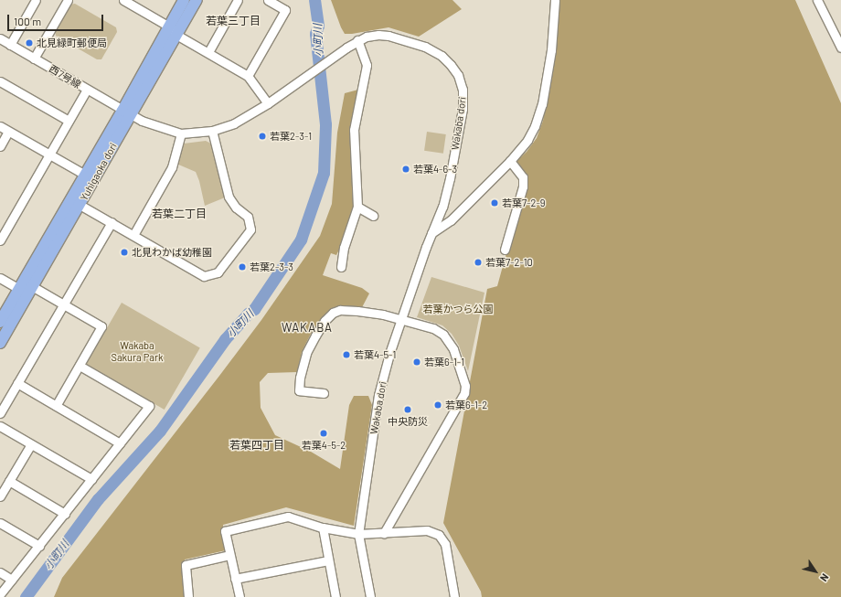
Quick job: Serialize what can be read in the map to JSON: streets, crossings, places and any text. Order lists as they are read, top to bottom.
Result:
{
  "streets": {
    "main road": ["Yuhigaoka dori"],
    "street": ["西7号線", "Wakaba dori"]
  },
  "crossings": [
    ["西7号線", "Wakaba dori"],
    ["西7号線", "Yuhigaoka dori"],
    ["Wakaba dori", "Yuhigaoka dori"]
  ],
  "districts": [
    "若葉三丁目",
    "若葉二丁目",
    "WAKABA",
    "若葉四丁目"
  ],
  "water": ["小町川"],
  "parks": ["若葉かつら公園", "Wakaba Sakura Park"],
  "places": [
    "北見緑町郵便局",
    "若葉2-3-1",
    "若葉4-6-3",
    "若葉7-2-9",
    "北見わかば幼稚園",
    "若葉7-2-10",
    "若葉2-3-3",
    "若葉4-5-1",
    "若葉6-1-1",
    "若葉6-1-2",
    "中央防災",
    "若葉4-5-2"
  ],
  "scale_bar": "100 m",
  "north": "bottom right"
}
